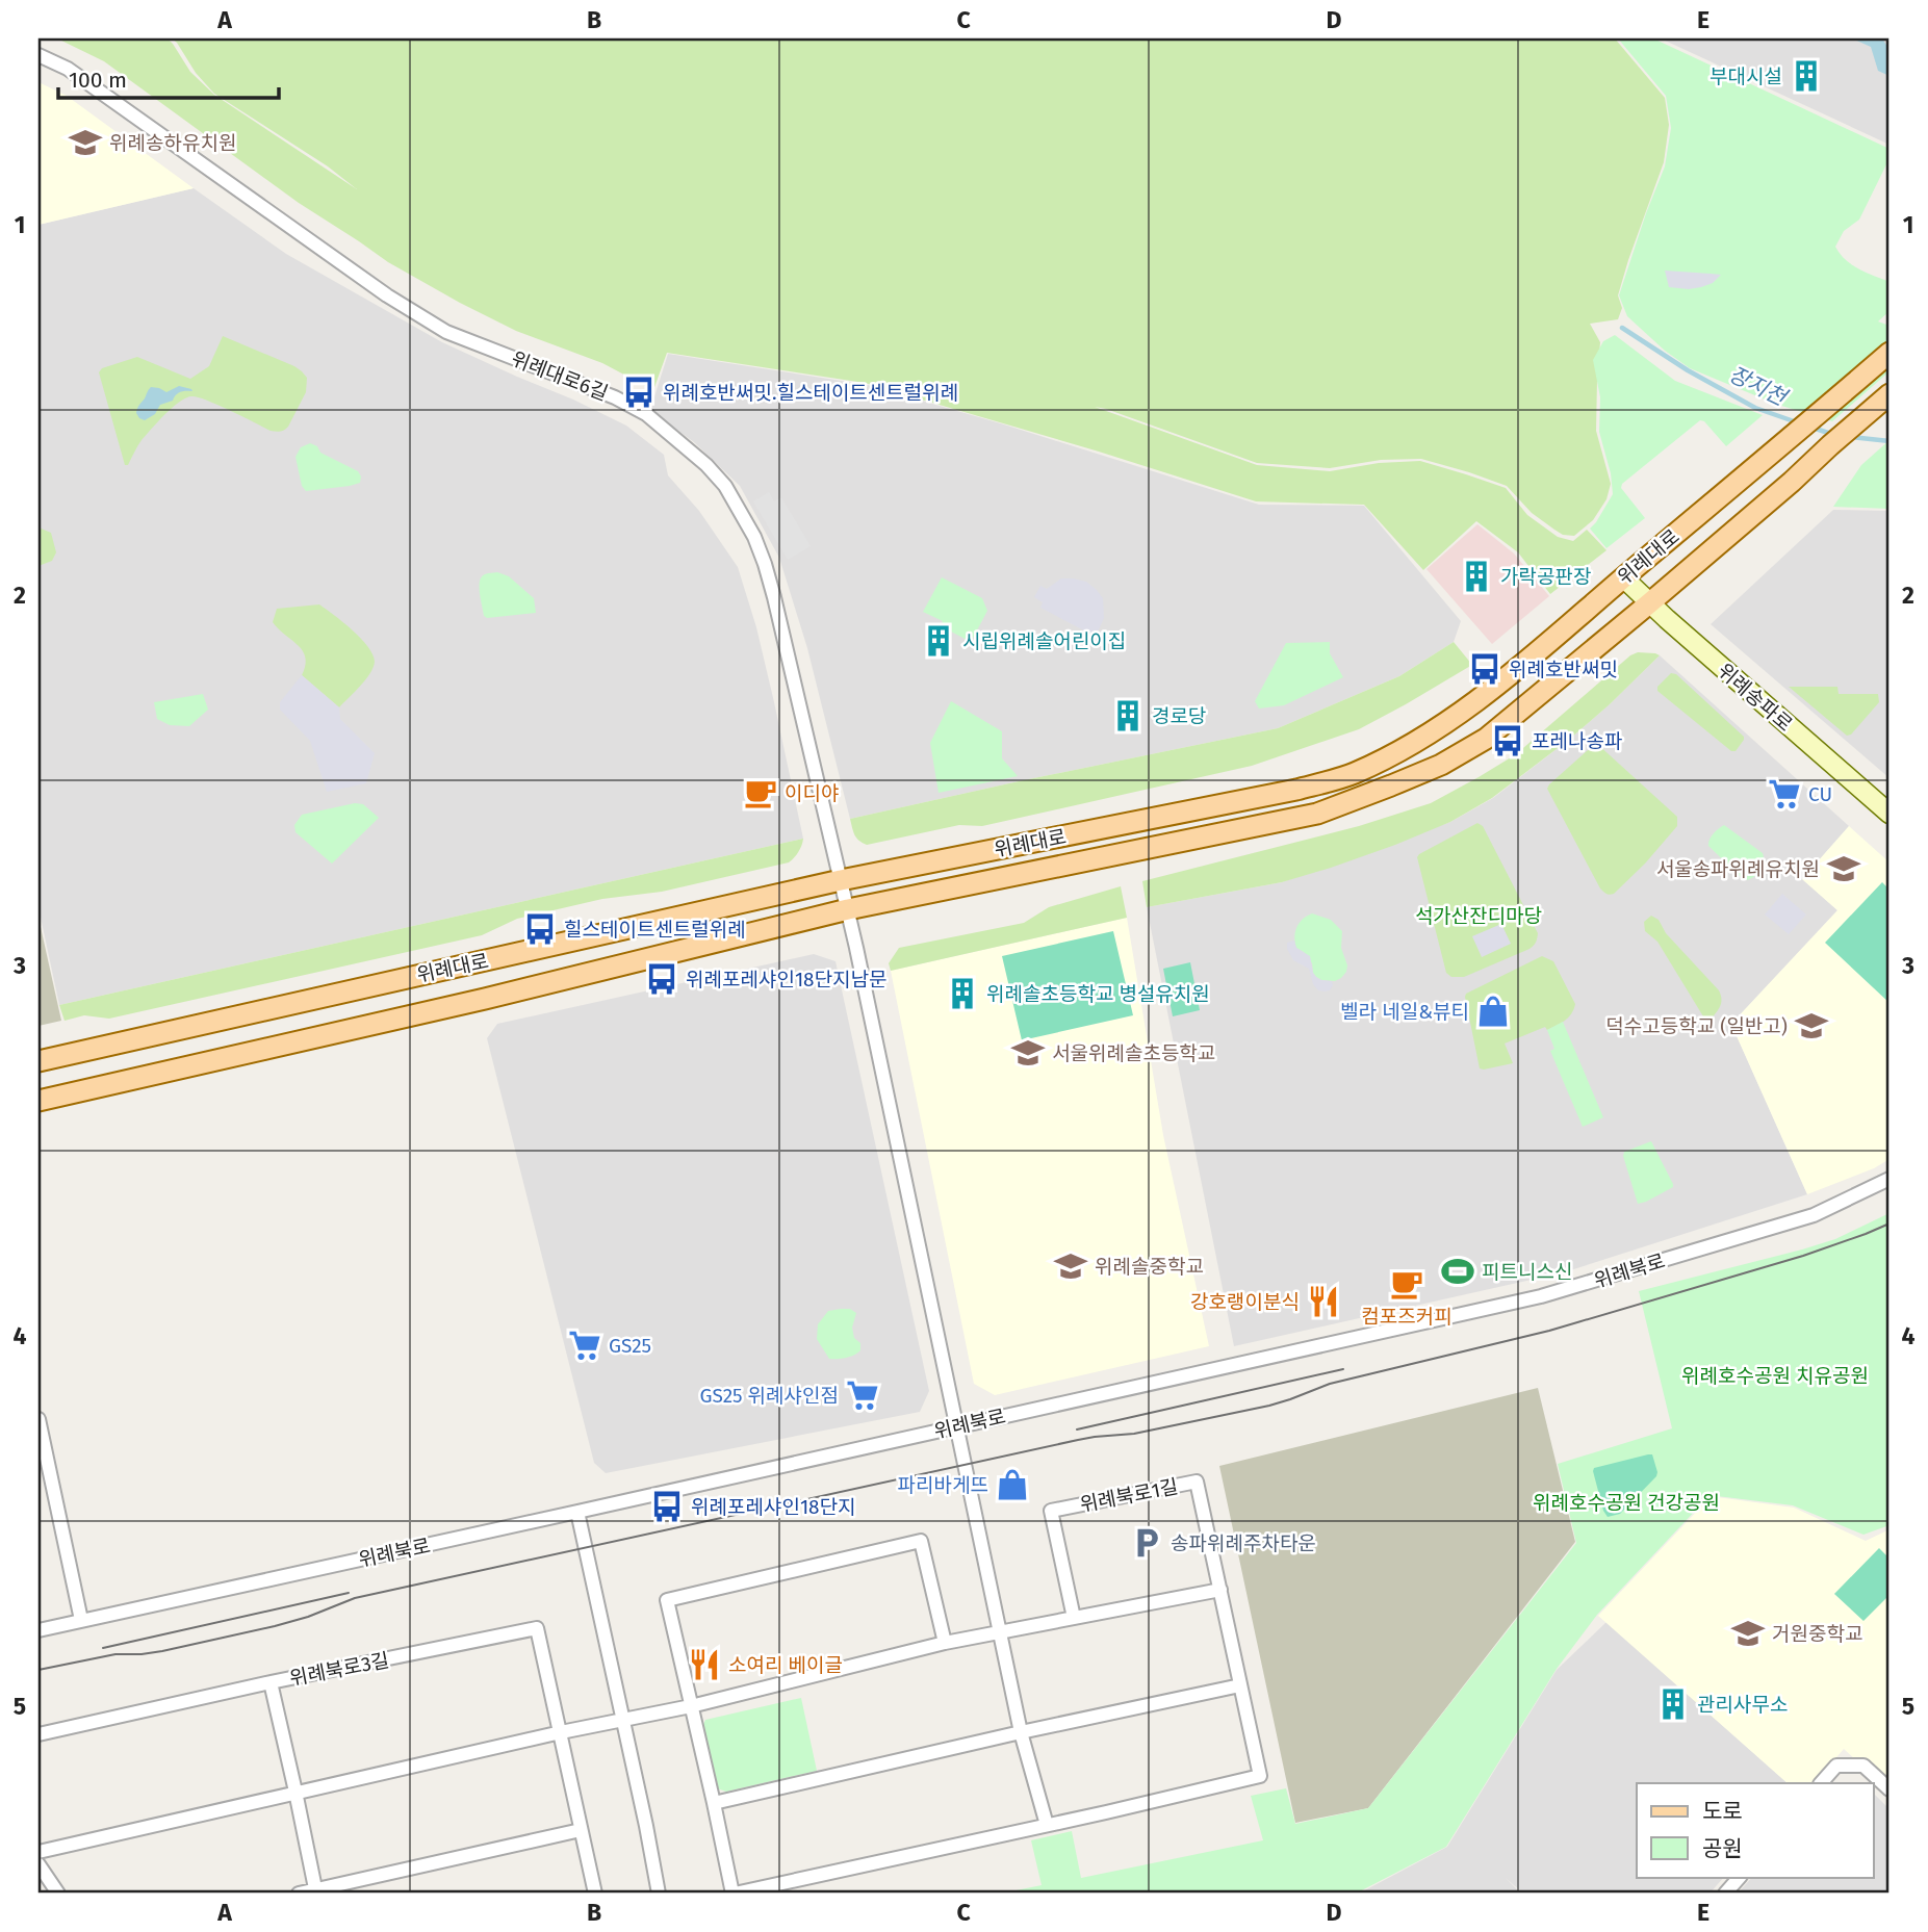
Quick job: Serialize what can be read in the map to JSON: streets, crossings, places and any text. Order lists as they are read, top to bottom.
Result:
{
  "streets": {
    "main road": ["위례대로", "위례송파로"],
    "street": [
      "위례대로6길",
      "위례북로",
      "위례북로1길",
      "위례북로3길"
    ]
  },
  "crossings": [
    ["위례대로6길", "위례대로"],
    ["위례대로6길", "위례북로"],
    ["위례대로", "위례송파로"]
  ],
  "water": ["장지천"],
  "parks": ["석가산잔디마당", "위례호수공원 치유공원", "위례호수공원 건강공원"],
  "places": {
    "building": [
      "부대시설",
      "가락공판장",
      "시립위례솔어린이집",
      "경로당",
      "위례솔초등학교 병설유치원",
      "관리사무소"
    ],
    "school or university": [
      "위례송하유치원",
      "서울송파위례유치원",
      "덕수고등학교 (일반고)",
      "서울위례솔초등학교",
      "위례솔중학교",
      "거원중학교"
    ],
    "bus stop": [
      "위례호반써밋.힐스테이트센트럴위례",
      "위례호반써밋",
      "포레나송파",
      "힐스테이트센트럴위례",
      "위례포레샤인18단지남문",
      "위례포레샤인18단지"
    ],
    "cafe": ["이디야", "컴포즈커피"],
    "supermarket": ["CU", "GS25", "GS25 위례샤인점"],
    "shop": ["벨라 네일&뷰티", "파리바게뜨"],
    "sports": ["피트니스신"],
    "restaurant": ["강호랭이분식", "소여리 베이글"],
    "parking": ["송파위례주차타운"]
  },
  "legend": ["도로", "공원"],
  "scale_bar": "100 m",
  "grid": {
    "columns": [
      "A",
      "B",
      "C",
      "D",
      "E"
    ],
    "rows": [
      "1",
      "2",
      "3",
      "4",
      "5"
    ]
  }
}
